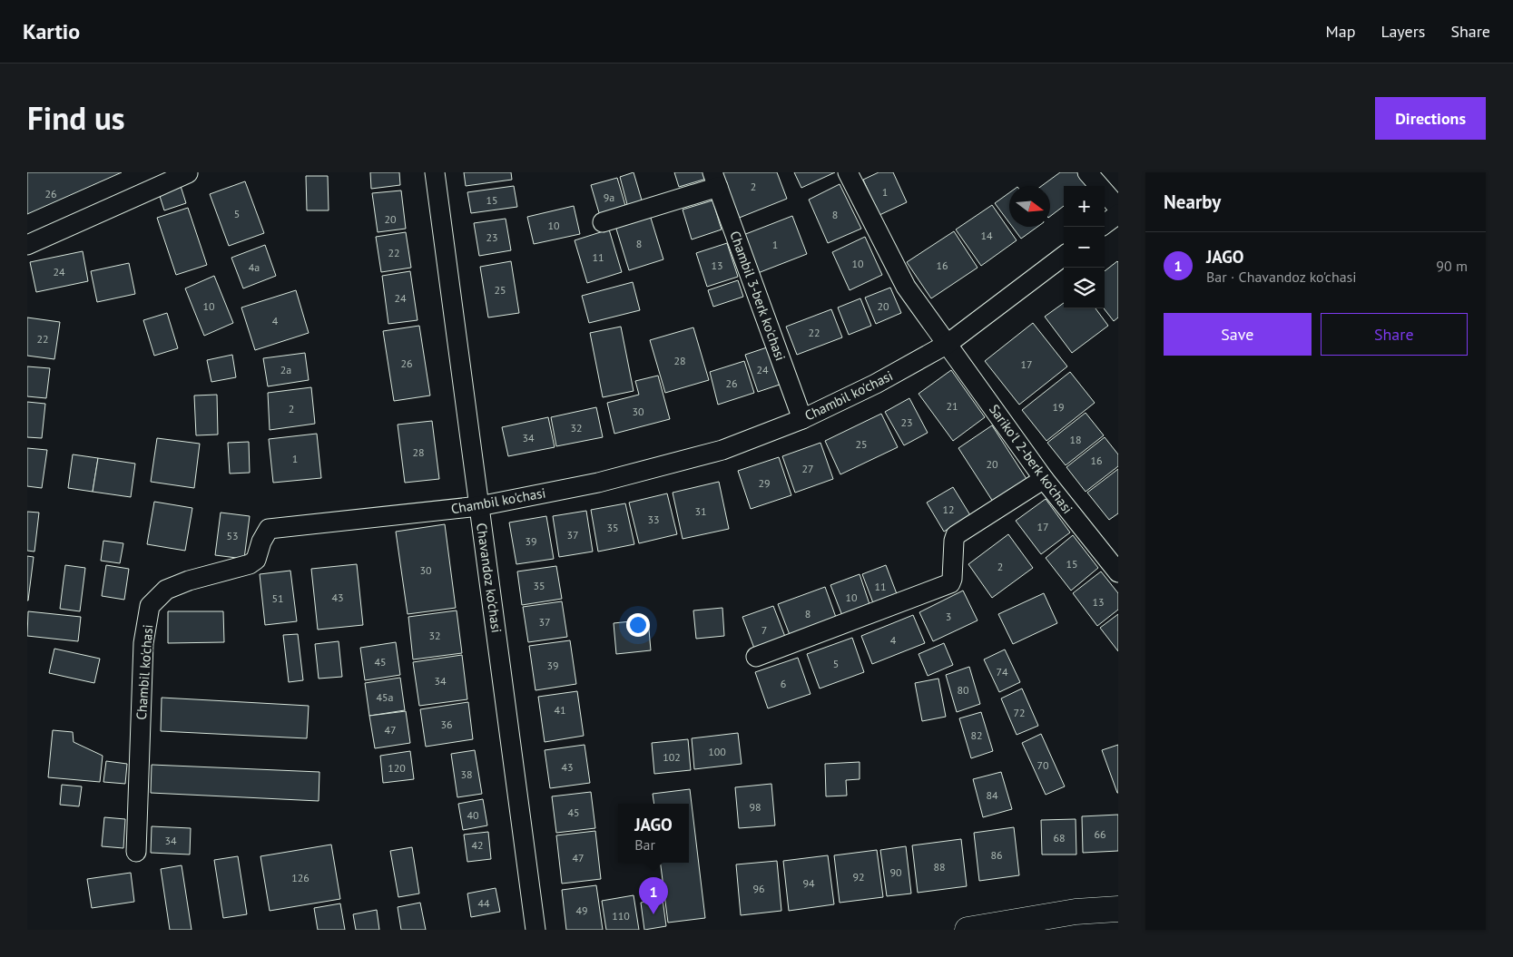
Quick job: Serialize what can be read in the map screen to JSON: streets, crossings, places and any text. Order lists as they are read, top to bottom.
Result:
{
  "streets": {
    "street": [
      "Chambil 3-berk ko'chasi",
      "Chambil ko'chasi",
      "Sariko'l 2-berk ko'chasi",
      "Chavandoz ko'chasi"
    ]
  },
  "crossings": [
    ["Chambil 3-berk ko'chasi", "Chambil ko'chasi"],
    ["Chambil ko'chasi", "Sariko'l 2-berk ko'chasi"],
    ["Chambil ko'chasi", "Chavandoz ko'chasi"]
  ],
  "house_numbers": [
    "2",
    "1",
    "26",
    "9a",
    "15",
    "5",
    "8",
    "20",
    "10",
    "14",
    "23",
    "8",
    "1",
    "22",
    "11",
    "10",
    "13",
    "16",
    "4a",
    "24",
    "25",
    "24",
    "10",
    "20",
    "4",
    "22",
    "22",
    "28",
    "26",
    "17",
    "2a",
    "24",
    "26",
    "21",
    "19",
    "2",
    "30",
    "23",
    "32",
    "34",
    "18",
    "25",
    "28",
    "1",
    "16",
    "20",
    "27",
    "29",
    "12",
    "31",
    "33",
    "17",
    "35",
    "37",
    "53",
    "39",
    "15",
    "2",
    "30",
    "35",
    "11",
    "43",
    "10",
    "51",
    "13",
    "8",
    "3",
    "37",
    "7",
    "32",
    "4",
    "45",
    "5",
    "39",
    "74",
    "34",
    "6",
    "80",
    "45a",
    "41",
    "72",
    "36",
    "47",
    "82",
    "100",
    "102",
    "70",
    "43",
    "120",
    "38",
    "84",
    "98",
    "45",
    "40",
    "66",
    "68",
    "34",
    "42",
    "86",
    "47",
    "88",
    "90",
    "92",
    "126",
    "94",
    "96",
    "44",
    "49",
    "110"
  ],
  "north": "right",
  "page": {
    "header": "Kartio",
    "nav": ["Map", "Layers", "Share"],
    "title": "Find us",
    "buttons": [
      "Directions",
      ["Save", "Share"]
    ],
    "heading": "Nearby",
    "map_buttons": ["+", "−"],
    "list": [
      {
        "mark": "1",
        "name": "JAGO",
        "note": "Bar · Chavandoz ko'chasi",
        "value": "90 m"
      }
    ],
    "popup": ["JAGO", "Bar"],
    "pins": "1"
  }
}
